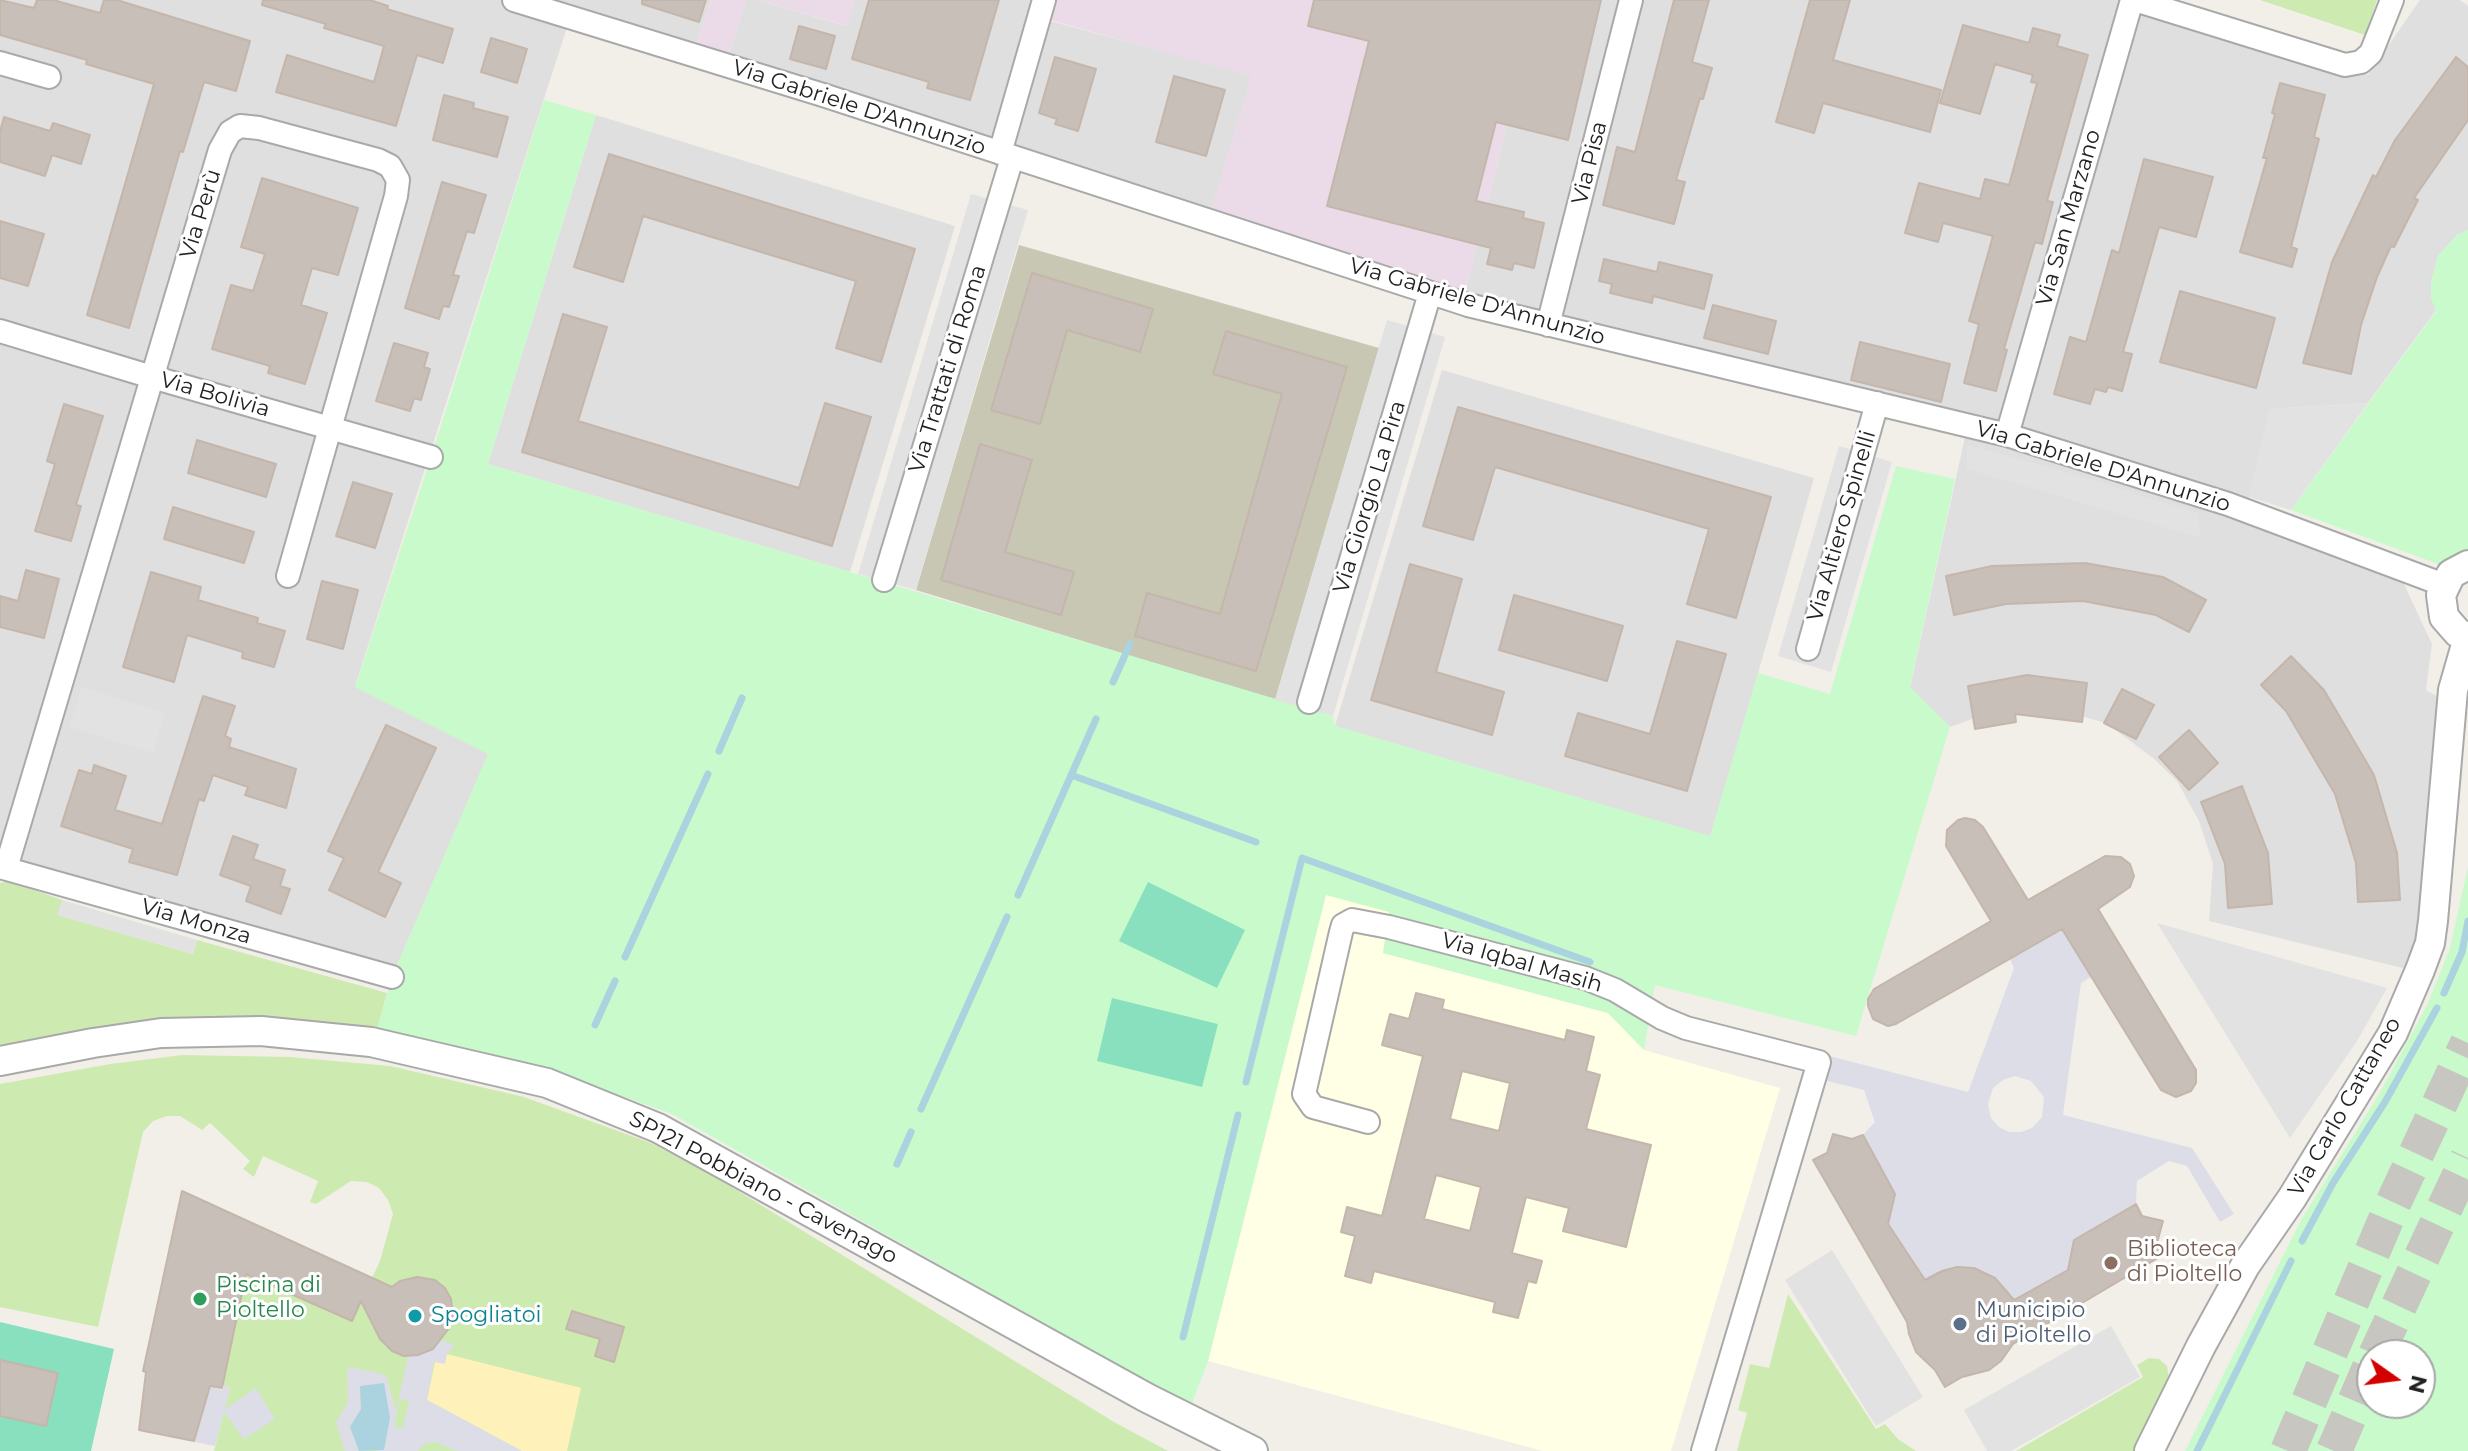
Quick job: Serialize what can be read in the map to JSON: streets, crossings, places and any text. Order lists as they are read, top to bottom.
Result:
{
  "streets": {
    "street": [
      "Via Gabriele D'Annunzio",
      "Via Pisa",
      "Via Perù",
      "Via San Marzano",
      "Via Trattati di Roma",
      "Via Bolivia",
      "Via Giorgio La Pira",
      "Via Altiero Spinelli",
      "Via Monza",
      "Via Iqbal Masih",
      "Via Carlo Cattaneo",
      "SP121 Pobbiano - Cavenago"
    ]
  },
  "crossings": [
    ["Via Gabriele D'Annunzio", "Via Pisa"],
    ["Via Gabriele D'Annunzio", "Via San Marzano"],
    ["Via Gabriele D'Annunzio", "Via Trattati di Roma"],
    ["Via Gabriele D'Annunzio", "Via Giorgio La Pira"],
    ["Via Gabriele D'Annunzio", "Via Altiero Spinelli"],
    ["Via Perù", "Via Bolivia"],
    ["Via Perù", "Via Monza"]
  ],
  "places": [
    "Biblioteca di Pioltello",
    "Piscina di Pioltello",
    "Spogliatoi",
    "Municipio di Pioltello"
  ],
  "north": "right"
}
